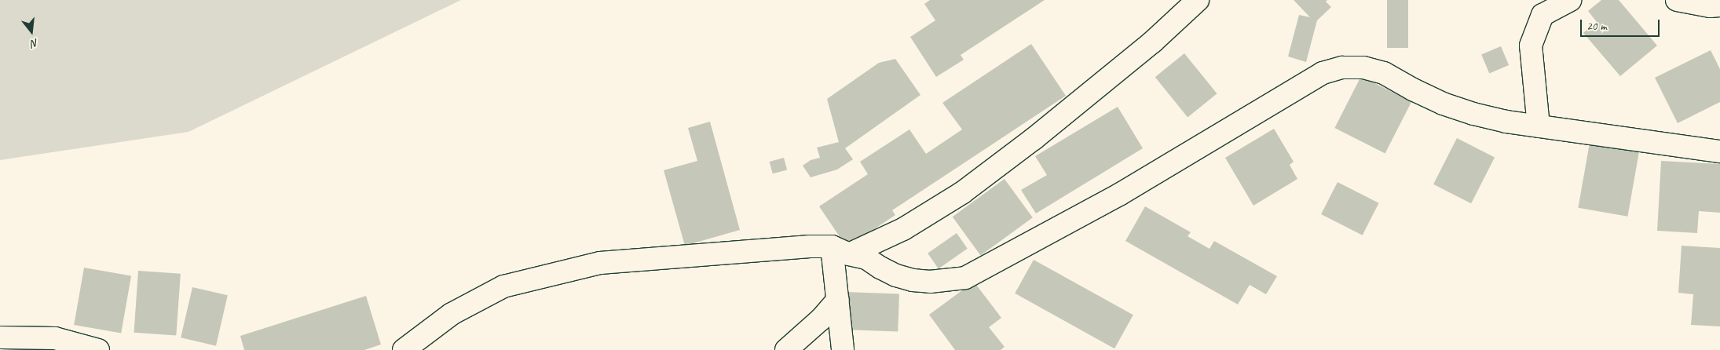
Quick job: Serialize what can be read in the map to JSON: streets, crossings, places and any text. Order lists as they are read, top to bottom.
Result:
{
  "scale_bar": "20 m",
  "north": "bottom"
}
